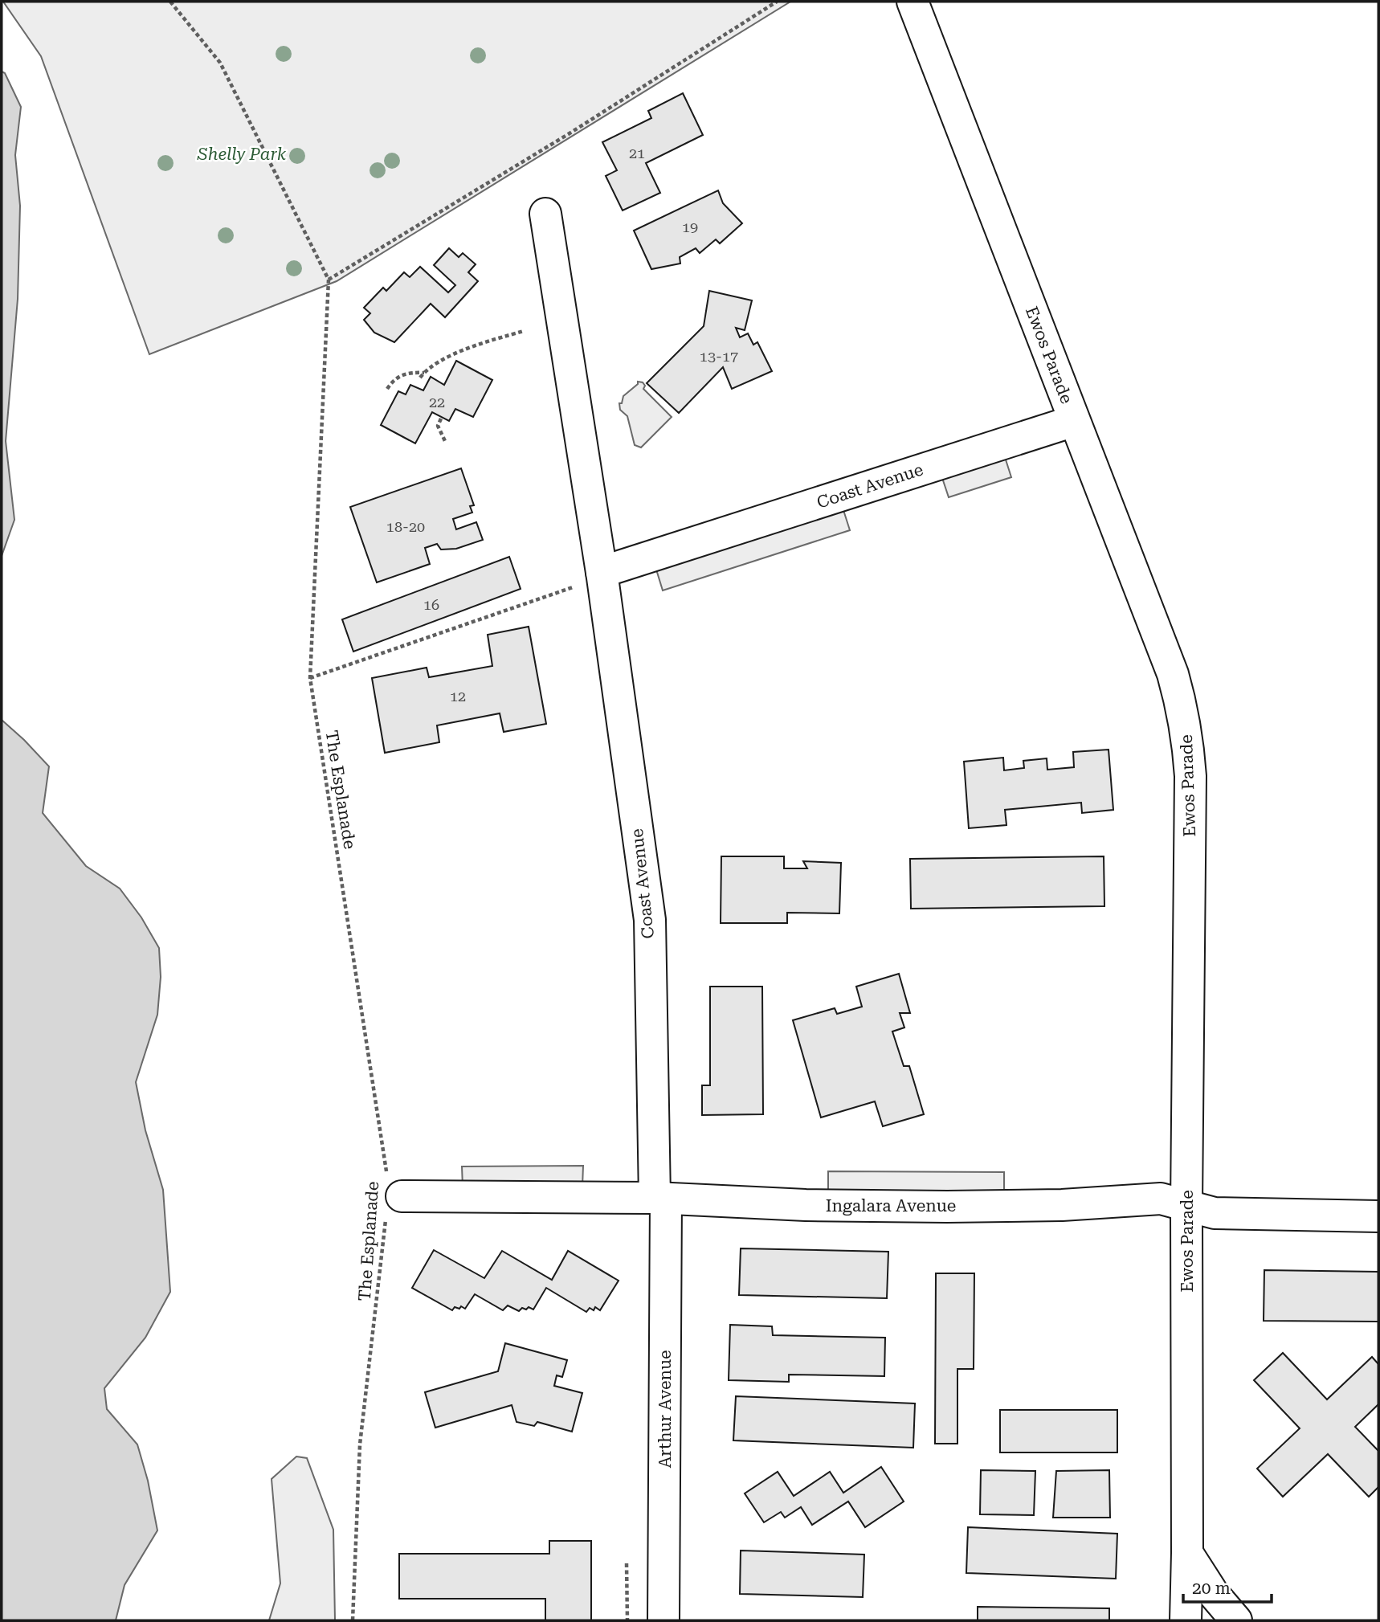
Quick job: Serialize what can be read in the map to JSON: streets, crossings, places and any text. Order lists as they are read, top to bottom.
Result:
{
  "streets": {
    "street": [
      "Ewos Parade",
      "Coast Avenue",
      "Ingalara Avenue",
      "Arthur Avenue"
    ],
    "path": ["The Esplanade"]
  },
  "crossings": [
    ["Ewos Parade", "Coast Avenue"],
    ["Ewos Parade", "Ingalara Avenue"],
    ["Coast Avenue", "Ingalara Avenue"],
    ["Coast Avenue", "Arthur Avenue"],
    ["The Esplanade", "Ingalara Avenue"],
    ["Ingalara Avenue", "Arthur Avenue"]
  ],
  "parks": ["Shelly Park"],
  "house_numbers": [
    "21",
    "19",
    "13-17",
    "22",
    "18-20",
    "16",
    "12"
  ],
  "scale_bar": "20 m"
}
